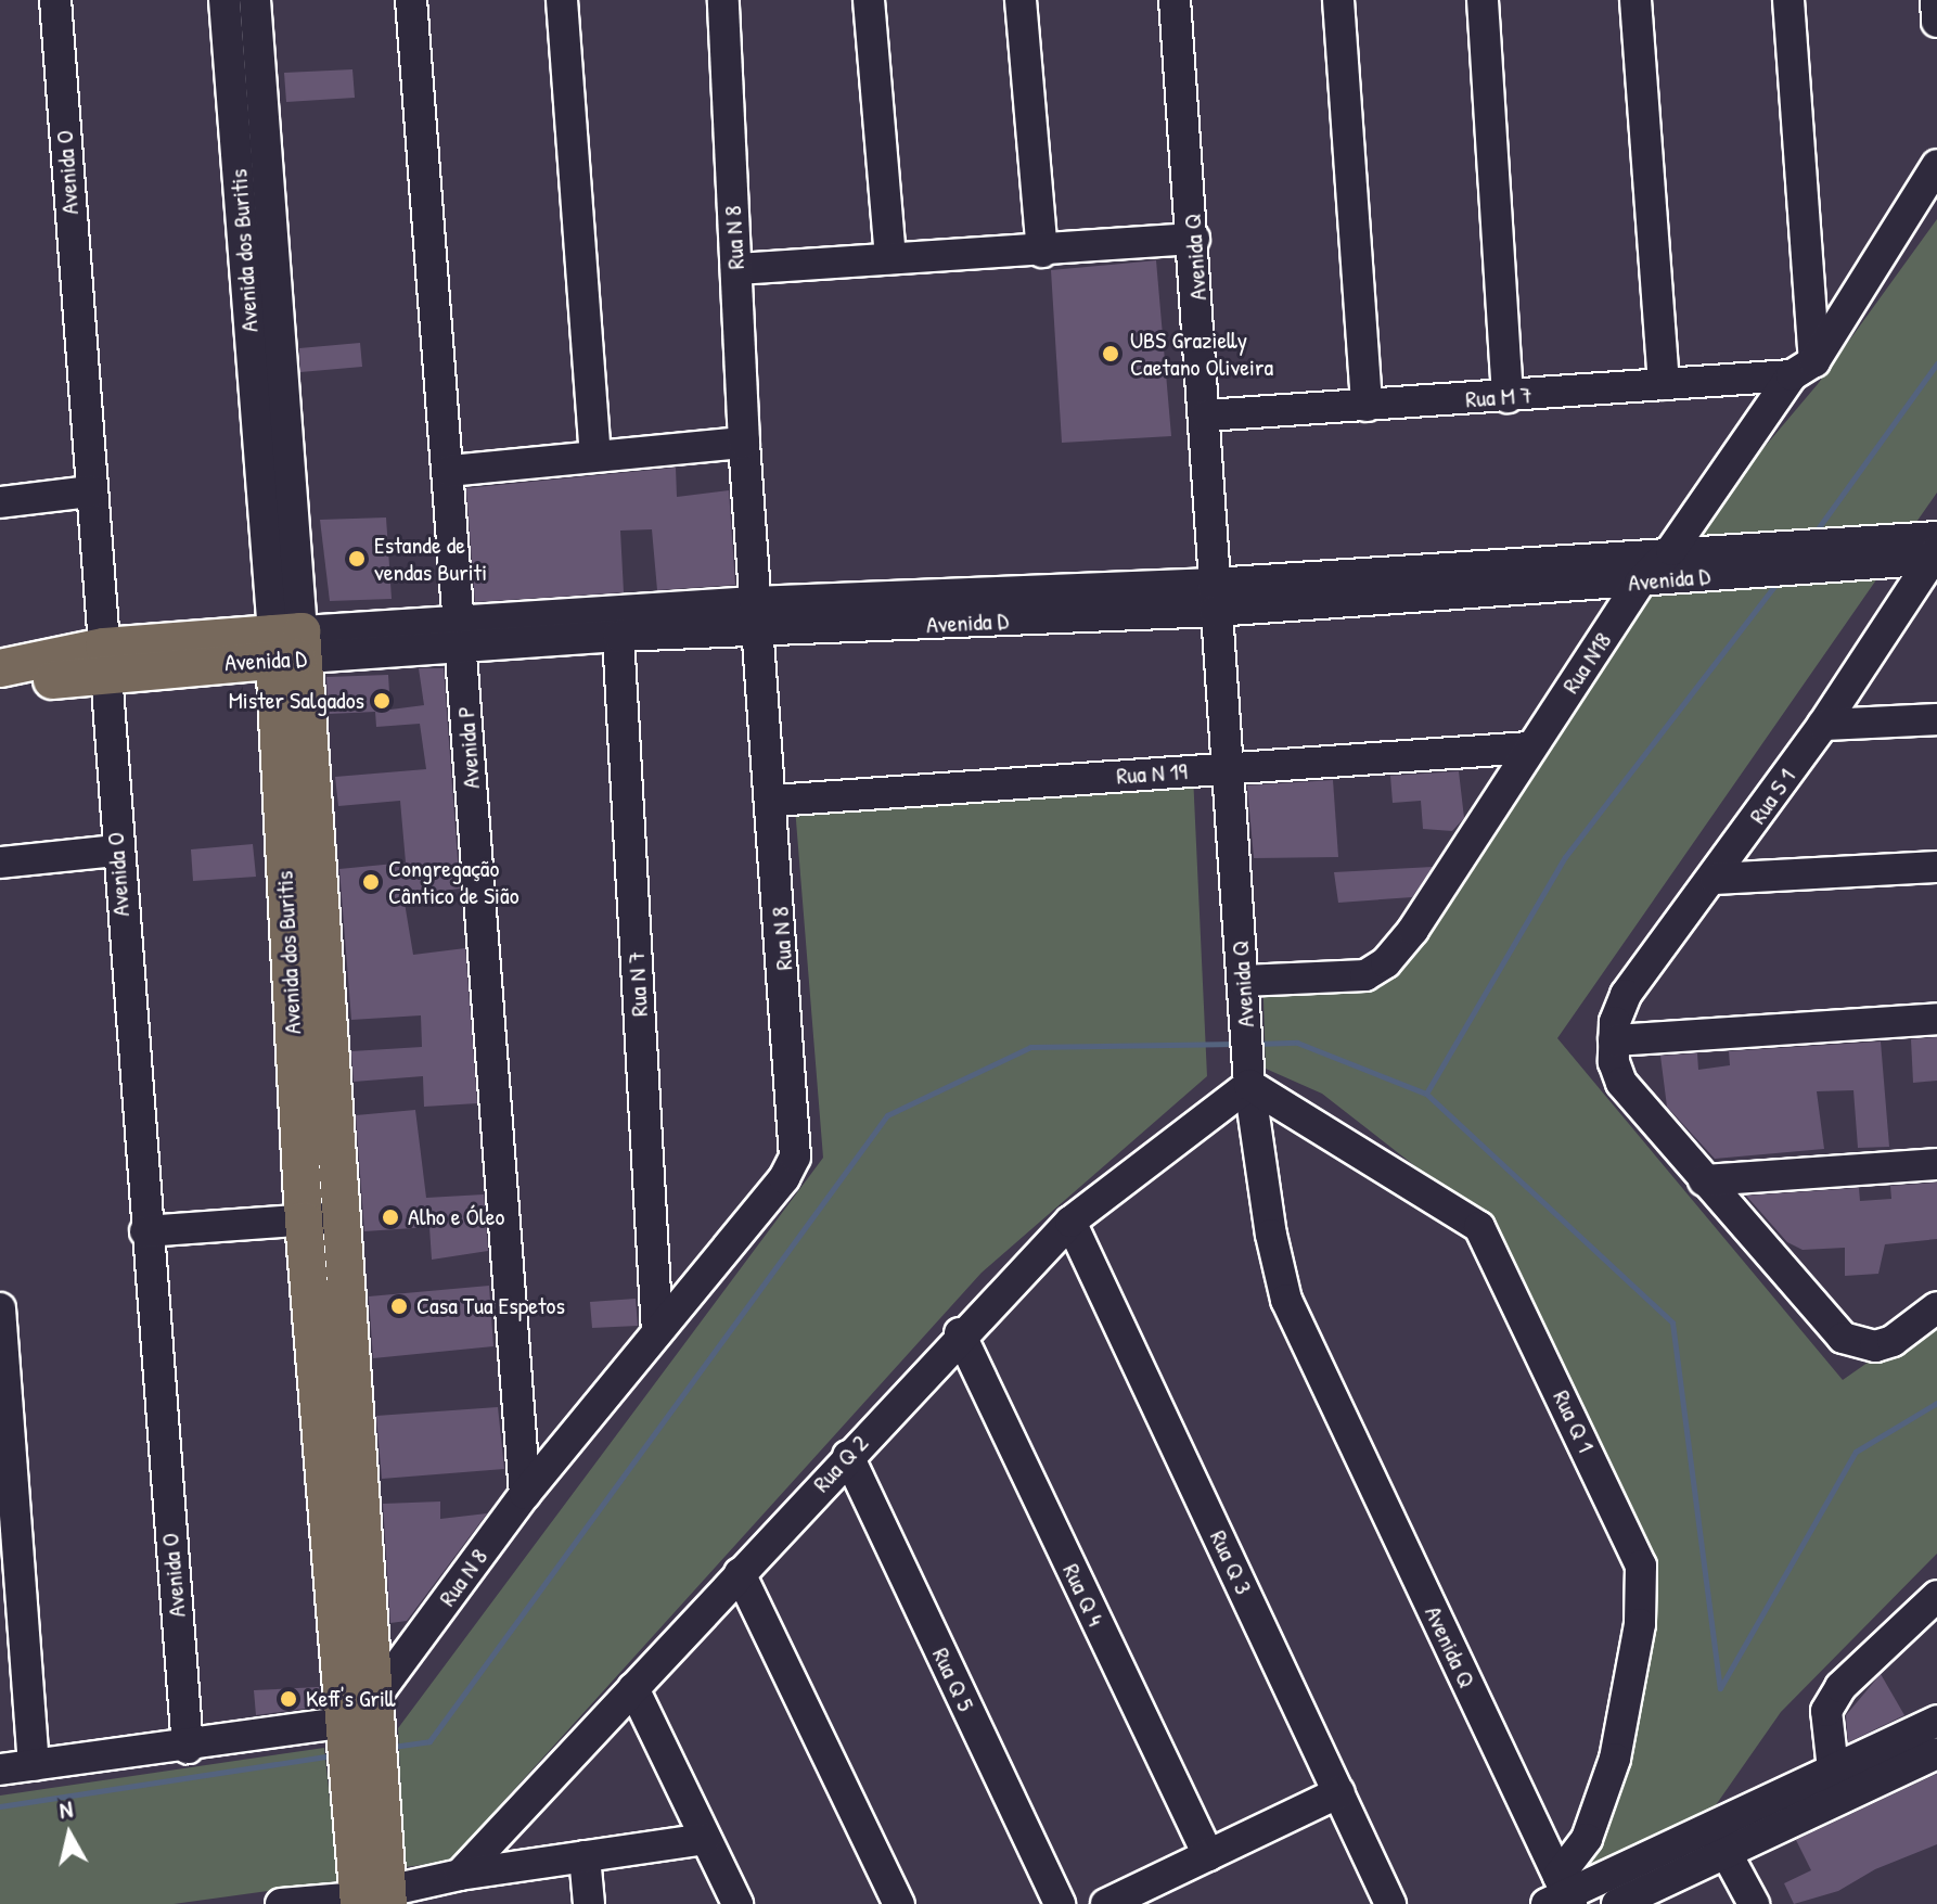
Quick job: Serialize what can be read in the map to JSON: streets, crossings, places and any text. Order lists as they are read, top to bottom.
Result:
{
  "streets": {
    "main road": ["Avenida dos Buritis", "Avenida D"],
    "street": [
      "Avenida O",
      "Rua N 8",
      "Avenida Q",
      "Rua M 7",
      "Rua N18",
      "Avenida P",
      "Rua N 19",
      "Rua S 1",
      "Rua N 7",
      "Rua Q 1",
      "Rua Q 2",
      "Rua Q 3",
      "Rua Q 4",
      "Rua Q 5"
    ]
  },
  "crossings": [
    ["Avenida O", "Avenida D"],
    ["Rua N 8", "Avenida dos Buritis"],
    ["Rua N 8", "Avenida D"],
    ["Rua N 8", "Avenida P"],
    ["Rua N 8", "Rua N 19"],
    ["Rua N 8", "Rua N 7"],
    ["Avenida dos Buritis", "Avenida D"],
    ["Avenida Q", "Rua M 7"],
    ["Avenida Q", "Avenida D"],
    ["Avenida Q", "Rua N18"],
    ["Avenida Q", "Rua N 19"],
    ["Avenida Q", "Rua Q 1"],
    ["Avenida Q", "Rua Q 2"],
    ["Rua M 7", "Rua N18"],
    ["Avenida D", "Rua N18"],
    ["Avenida D", "Avenida P"],
    ["Avenida D", "Rua S 1"],
    ["Avenida D", "Rua N 7"],
    ["Rua N18", "Rua N 19"],
    ["Rua Q 1", "Rua Q 2"],
    ["Rua Q 2", "Rua Q 3"],
    ["Rua Q 2", "Rua Q 4"],
    ["Rua Q 2", "Rua Q 5"]
  ],
  "places": [
    "UBS Grazielly Caetano Oliveira",
    "Estande de vendas Buriti",
    "Mister Salgados",
    "Congregação Cântico de Sião",
    "Alho e Óleo",
    "Casa Tua Espetos",
    "Keff's Grill"
  ],
  "north": "top"
}
